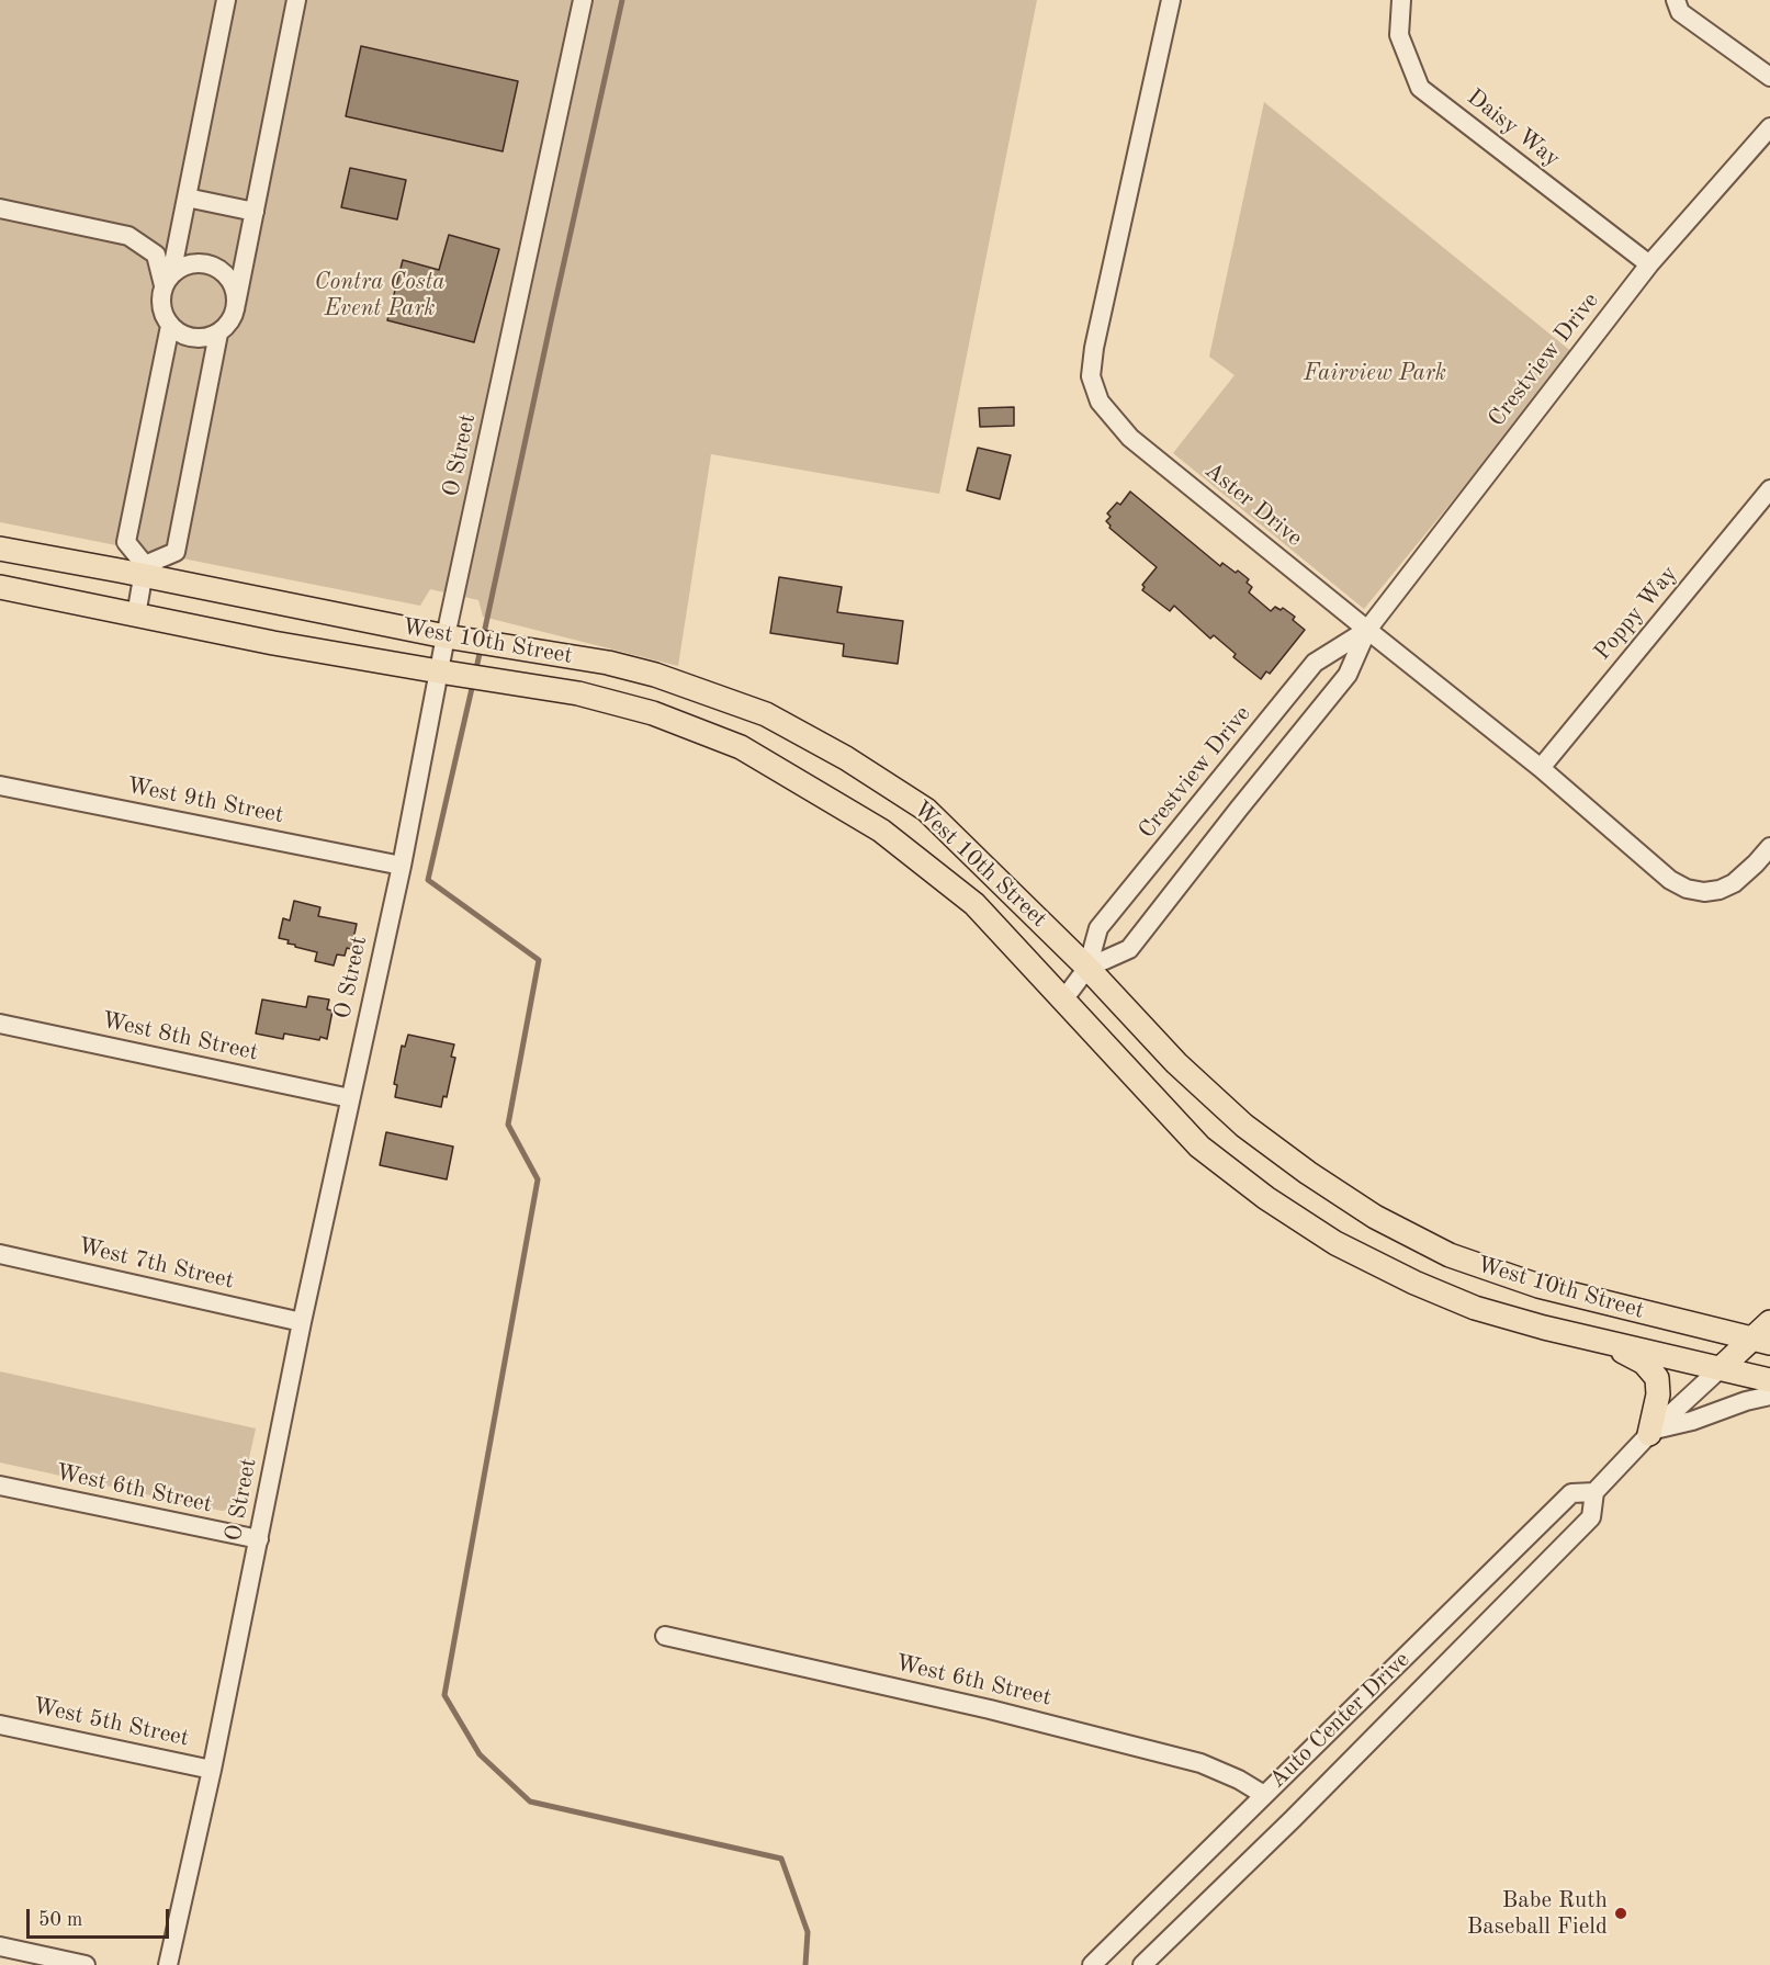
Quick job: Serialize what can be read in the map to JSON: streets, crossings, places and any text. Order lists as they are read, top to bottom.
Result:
{
  "streets": {
    "main road": ["West 10th Street", "Auto Center Drive"],
    "street": [
      "Daisy Way",
      "Crestview Drive",
      "O Street",
      "Aster Drive",
      "Poppy Way",
      "West 9th Street",
      "West 8th Street",
      "West 7th Street",
      "West 6th Street",
      "West 5th Street"
    ]
  },
  "crossings": [
    ["Daisy Way", "Crestview Drive"],
    ["Crestview Drive", "Aster Drive"],
    ["Crestview Drive", "West 10th Street"],
    ["O Street", "West 10th Street"],
    ["O Street", "West 9th Street"],
    ["O Street", "West 8th Street"],
    ["O Street", "West 7th Street"],
    ["O Street", "West 6th Street"],
    ["O Street", "West 5th Street"],
    ["Aster Drive", "Poppy Way"],
    ["West 10th Street", "Auto Center Drive"],
    ["West 6th Street", "Auto Center Drive"]
  ],
  "parks": ["Contra Costa Event Park", "Fairview Park"],
  "places": ["Babe Ruth Baseball Field"],
  "scale_bar": "50 m"
}
